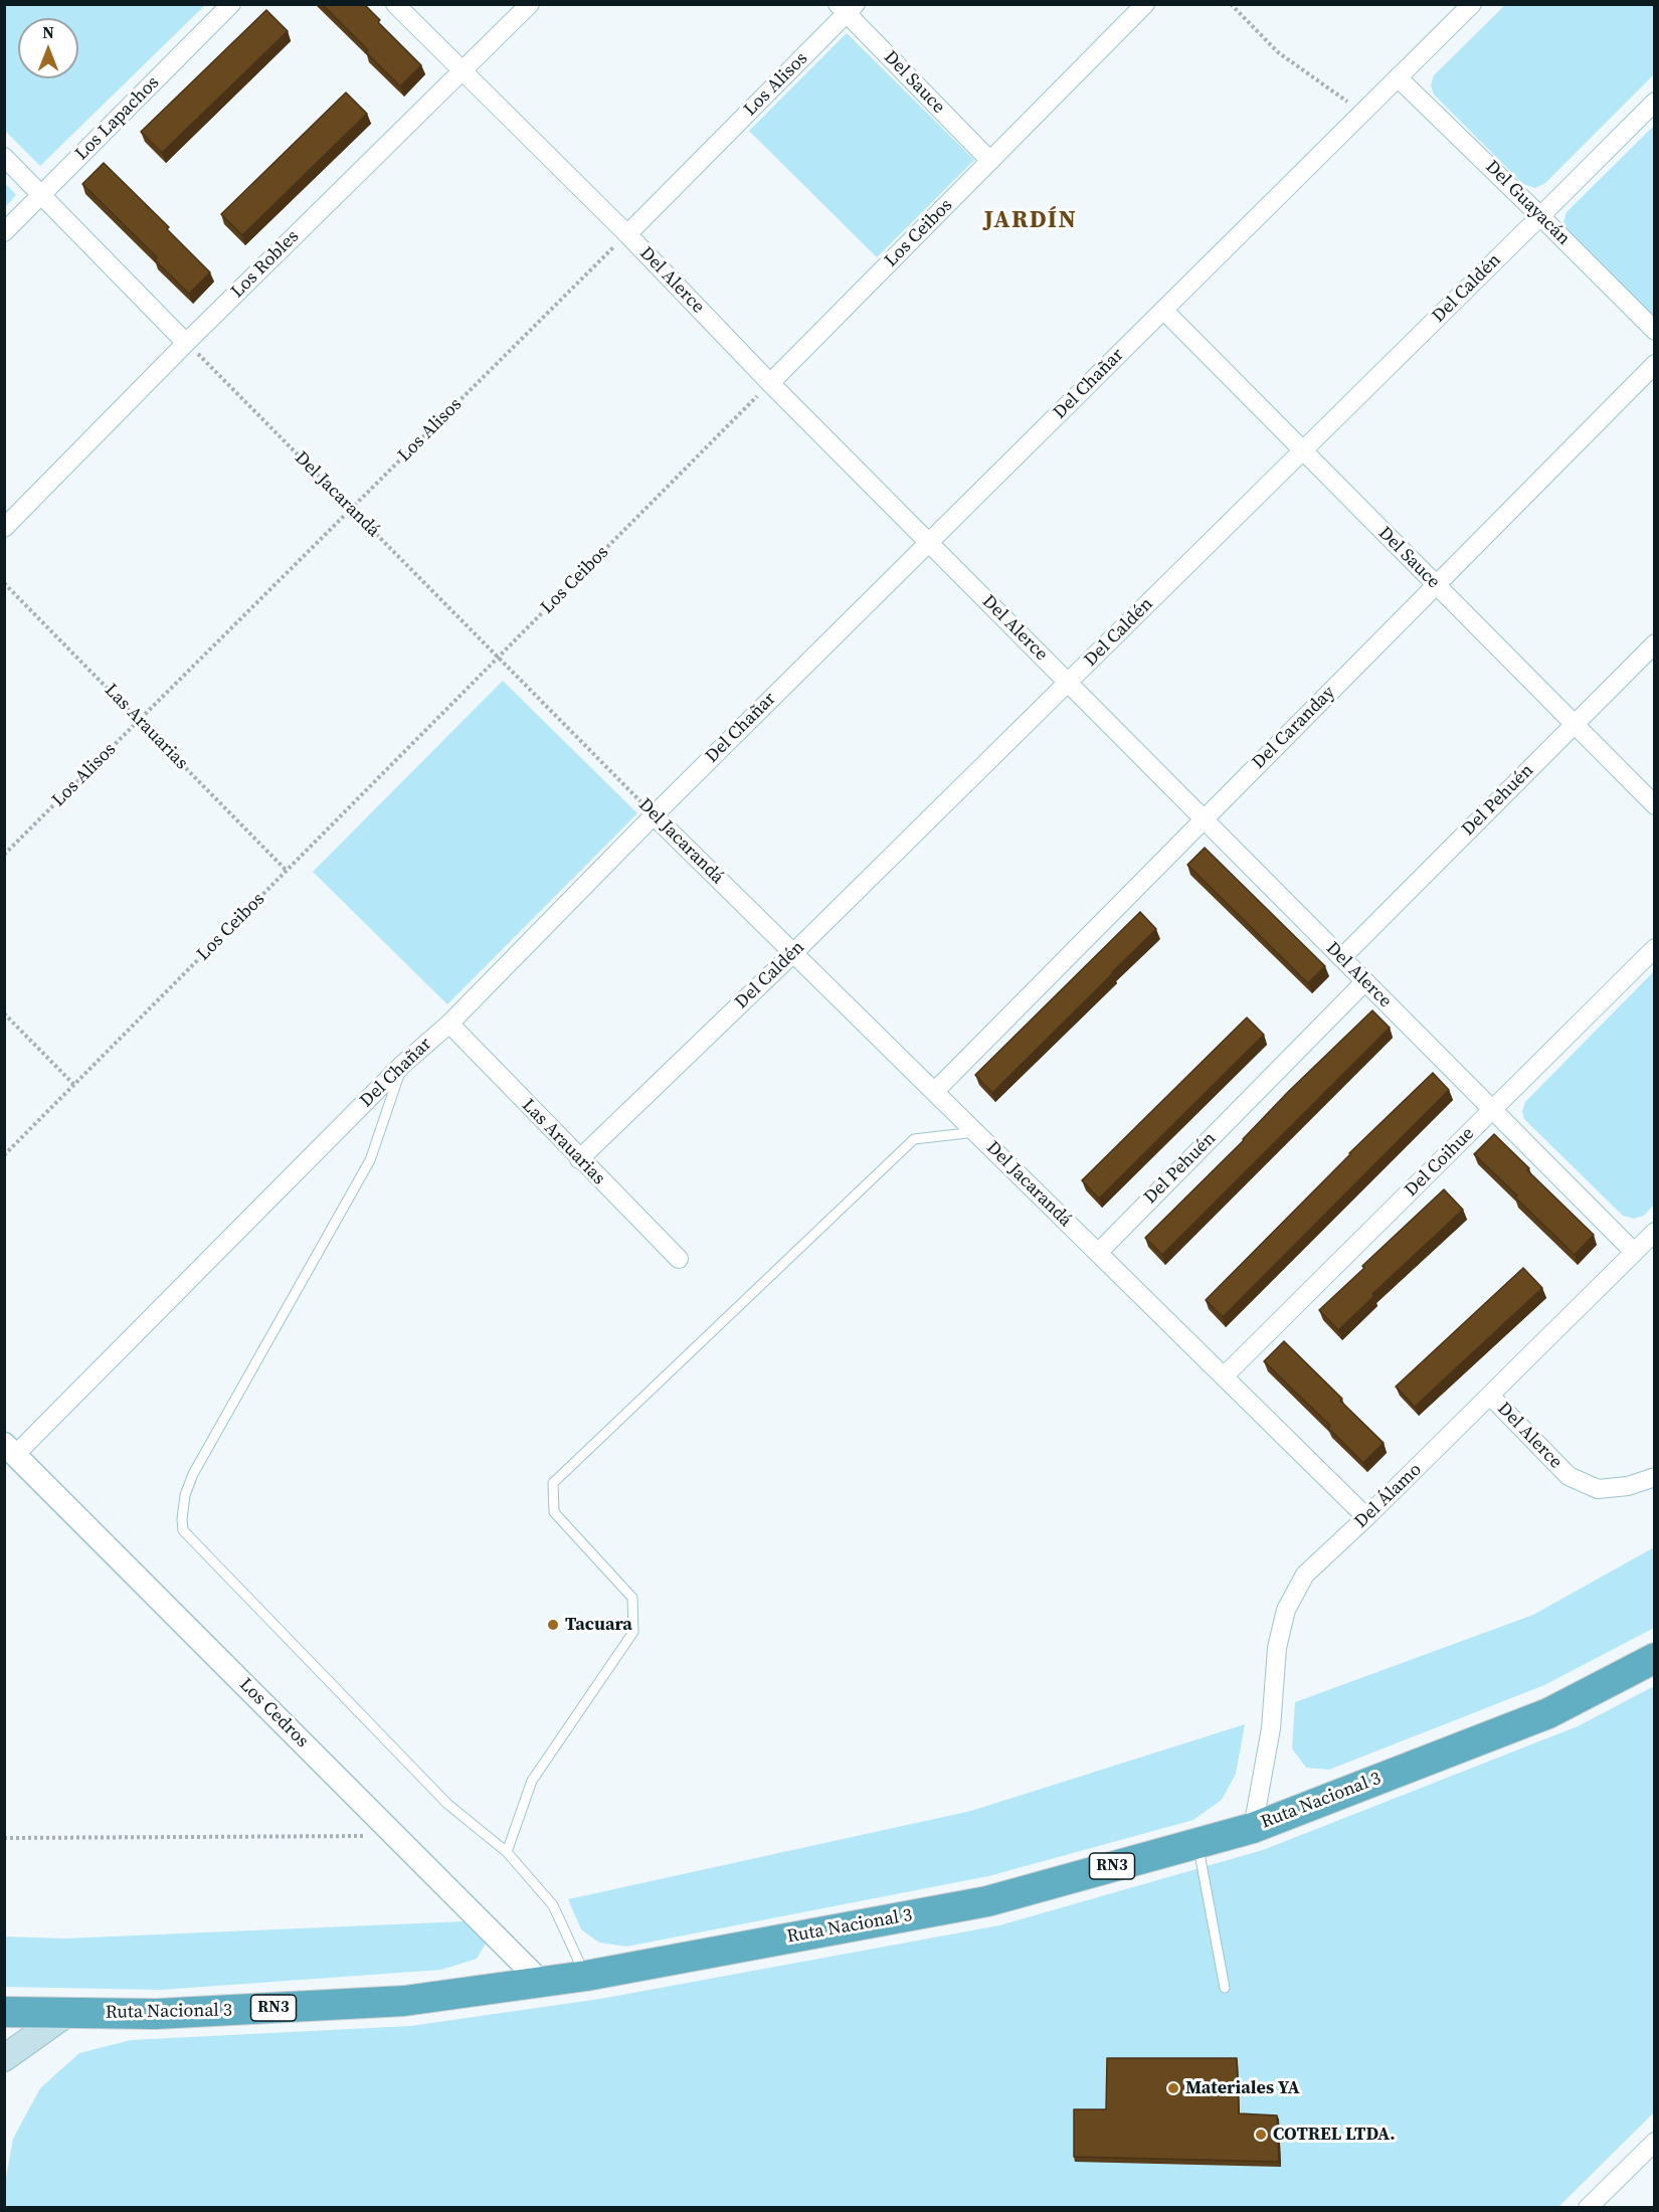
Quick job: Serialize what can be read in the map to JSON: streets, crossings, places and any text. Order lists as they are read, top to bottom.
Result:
{
  "streets": {
    "highway": ["Ruta Nacional 3", "RN3"],
    "street": [
      "Del Sauce",
      "Los Alisos",
      "Los Lapachos",
      "Del Guayacán",
      "Los Ceibos",
      "Los Robles",
      "Del Alerce",
      "Del Caldén",
      "Del Chañar",
      "Del Jacarandá",
      "Las Arauarias",
      "Del Caranday",
      "Del Pehuén",
      "Del Coihue",
      "Del Álamo",
      "Los Cedros"
    ]
  },
  "crossings": [
    ["Del Sauce", "Los Alisos"],
    ["Del Sauce", "Los Ceibos"],
    ["Del Sauce", "Del Caldén"],
    ["Del Sauce", "Del Chañar"],
    ["Del Sauce", "Del Caranday"],
    ["Del Sauce", "Del Pehuén"],
    ["Los Alisos", "Del Alerce"],
    ["Los Alisos", "Del Jacarandá"],
    ["Los Alisos", "Las Arauarias"],
    ["Del Guayacán", "Del Caldén"],
    ["Del Guayacán", "Del Chañar"],
    ["Los Ceibos", "Del Alerce"],
    ["Los Ceibos", "Del Jacarandá"],
    ["Los Ceibos", "Las Arauarias"],
    ["Los Robles", "Del Alerce"],
    ["Los Robles", "Del Jacarandá"],
    ["Del Alerce", "Del Caldén"],
    ["Del Alerce", "Del Chañar"],
    ["Del Alerce", "Del Caranday"],
    ["Del Alerce", "Del Pehuén"],
    ["Del Alerce", "Del Coihue"],
    ["Del Alerce", "Del Álamo"],
    ["Del Caldén", "Del Jacarandá"],
    ["Del Caldén", "Las Arauarias"],
    ["Del Chañar", "Del Jacarandá"],
    ["Del Chañar", "Las Arauarias"],
    ["Del Chañar", "Los Cedros"],
    ["Del Jacarandá", "Del Caranday"],
    ["Del Jacarandá", "Del Pehuén"],
    ["Del Jacarandá", "Del Coihue"],
    ["Del Jacarandá", "Del Álamo"],
    ["Del Álamo", "Ruta Nacional 3"],
    ["Los Cedros", "Ruta Nacional 3"]
  ],
  "districts": ["JARDÍN"],
  "places": ["Tacuara", "Materiales YA", "COTREL LTDA."],
  "north": "top"
}
